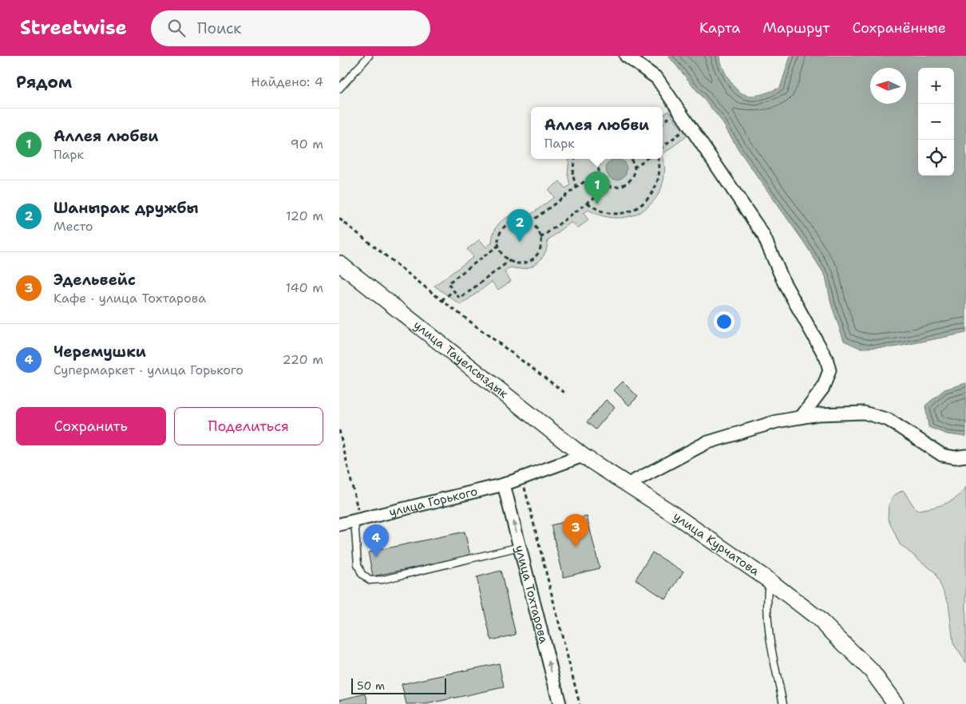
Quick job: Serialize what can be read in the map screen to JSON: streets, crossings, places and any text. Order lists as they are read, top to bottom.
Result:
{
  "streets": {
    "street": [
      "улица Тауелсыздык",
      "улица Горького",
      "улица Курчатова",
      "улица Тохтарова"
    ]
  },
  "crossings": [
    ["улица Тауелсыздык", "улица Курчатова"],
    ["улица Горького", "улица Тохтарова"]
  ],
  "one_way": ["улица Тохтарова"],
  "scale_bar": "50 m",
  "north": "left",
  "page": {
    "header": "Streetwise",
    "search": "Поиск",
    "nav": ["Карта", "Маршрут", "Сохранённые"],
    "heading": ["Рядом", "Найдено: 4"],
    "map_buttons": ["+", "−"],
    "popup": ["Аллея любви", "Парк"],
    "list": [
      {
        "mark": "1",
        "name": "Аллея любви",
        "note": "Парк",
        "value": "90 m"
      },
      {
        "mark": "2",
        "name": "Шанырак дружбы",
        "note": "Место",
        "value": "120 m"
      },
      {
        "mark": "3",
        "name": "Эдельвейс",
        "note": "Кафе · улица Тохтарова",
        "value": "140 m"
      },
      {
        "mark": "4",
        "name": "Черемушки",
        "note": "Супермаркет · улица Горького",
        "value": "220 m"
      }
    ],
    "pins": [
      "1",
      "2",
      "3",
      "4"
    ],
    "buttons": ["Сохранить", "Поделиться"],
    "scale": "50 m"
  }
}
